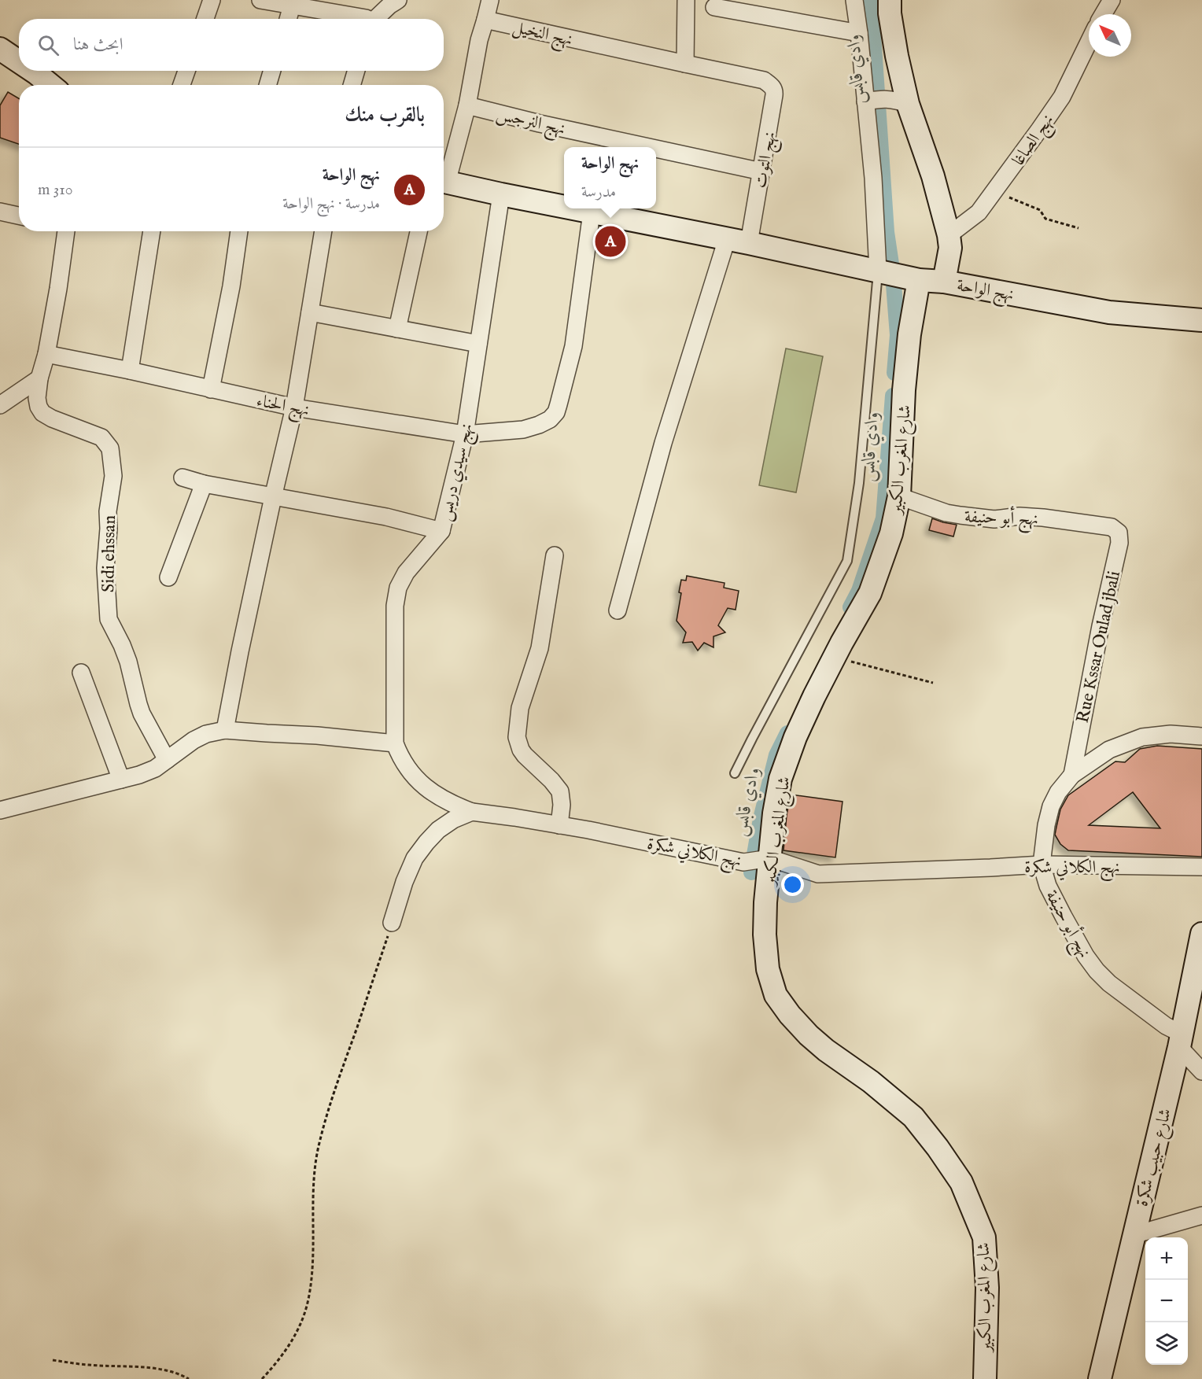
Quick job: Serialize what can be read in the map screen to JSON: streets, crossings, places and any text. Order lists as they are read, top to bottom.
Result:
{
  "streets": {
    "street": [
      "نهج النخيل",
      "نهج النرجس",
      "نهج الصاغا",
      "نهج التوت",
      "نهج الواحة",
      "نهج الحناء",
      "شارع المغرب الكبير",
      "نهج سيدي دريس",
      "نهج أبو حنيفة",
      "Sidi ehssan",
      "Rue Kssar Oulad jbali",
      "نهج الكلاني شكرة",
      "شارع حبيب شكرة"
    ]
  },
  "crossings": [
    ["نهج النخيل", "نهج التوت"],
    ["نهج النرجس", "نهج التوت"],
    ["نهج التوت", "نهج الواحة"],
    ["نهج الواحة", "نهج الحناء"],
    ["نهج الواحة", "شارع المغرب الكبير"],
    ["نهج الواحة", "نهج سيدي دريس"],
    ["نهج الحناء", "نهج سيدي دريس"],
    ["نهج الحناء", "Sidi ehssan"],
    ["شارع المغرب الكبير", "نهج أبو حنيفة"],
    ["شارع المغرب الكبير", "نهج الكلاني شكرة"],
    ["نهج سيدي دريس", "نهج الكلاني شكرة"],
    ["نهج أبو حنيفة", "Rue Kssar Oulad jbali"],
    ["نهج أبو حنيفة", "نهج الكلاني شكرة"],
    ["نهج أبو حنيفة", "شارع حبيب شكرة"]
  ],
  "water": ["وادي قابس"],
  "north": "top left",
  "page": {
    "search": "ابحث هنا",
    "heading": "بالقرب منك",
    "list": [
      {
        "mark": "A",
        "name": "نهج الواحة",
        "note": "مدرسة · نهج الواحة",
        "value": "310 m"
      }
    ],
    "popup": ["نهج الواحة", "مدرسة"],
    "pins": "A",
    "map_buttons": ["+", "−"]
  }
}
